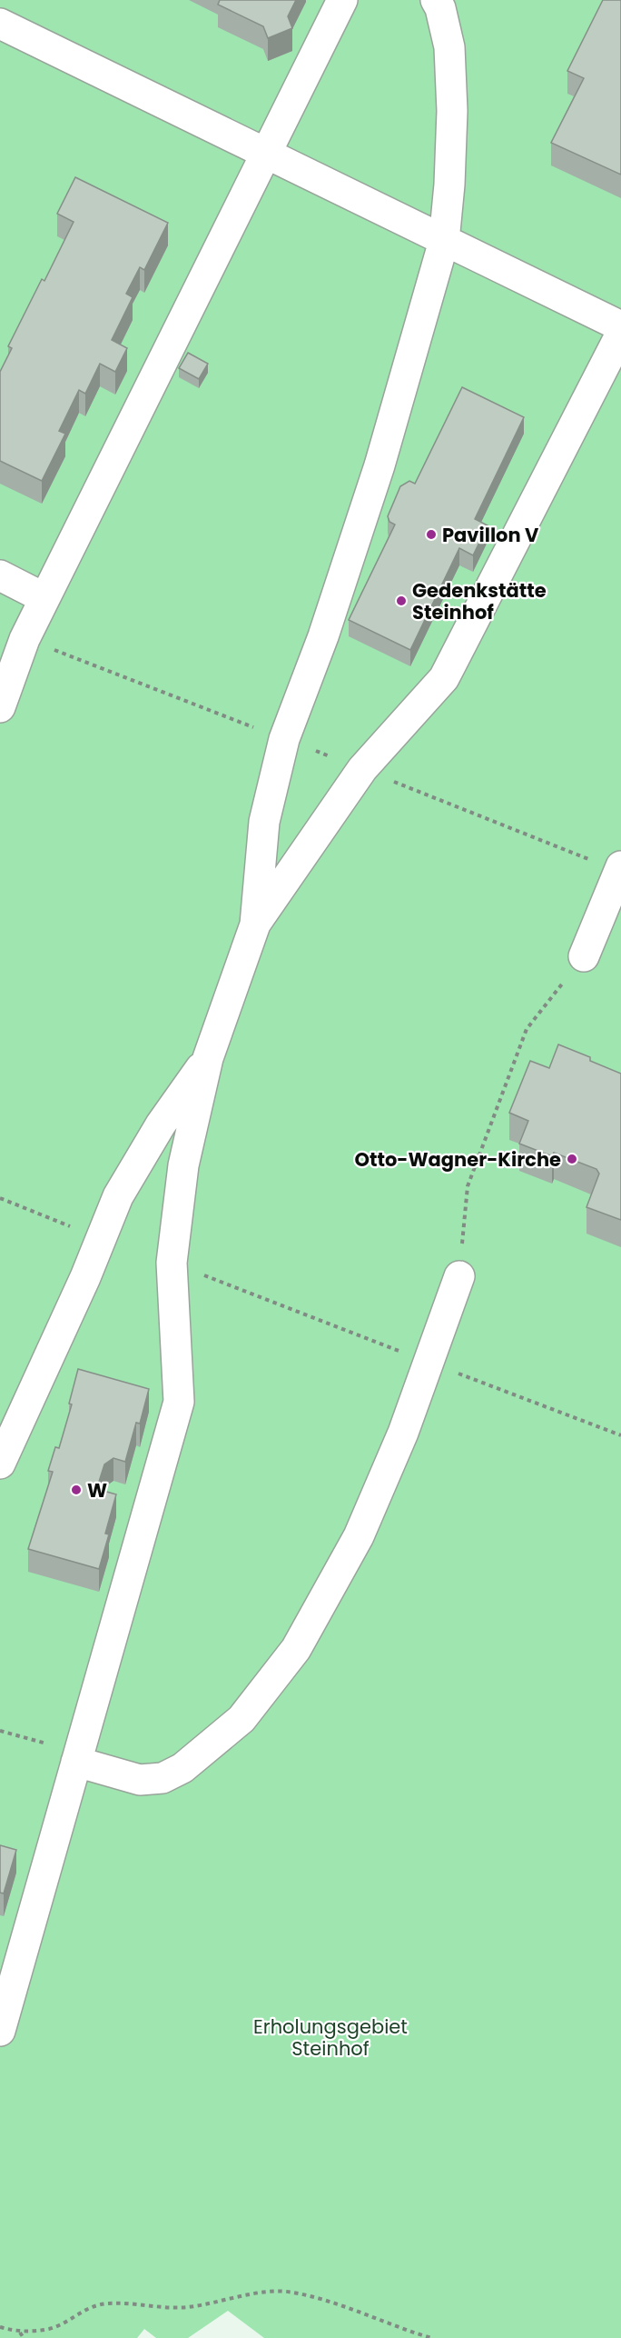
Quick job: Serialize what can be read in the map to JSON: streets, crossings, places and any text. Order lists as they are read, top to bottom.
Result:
{
  "parks": ["Erholungsgebiet Steinhof"],
  "places": [
    "Pavillon V",
    "Gedenkstätte Steinhof",
    "Otto-Wagner-Kirche",
    "W"
  ]
}
